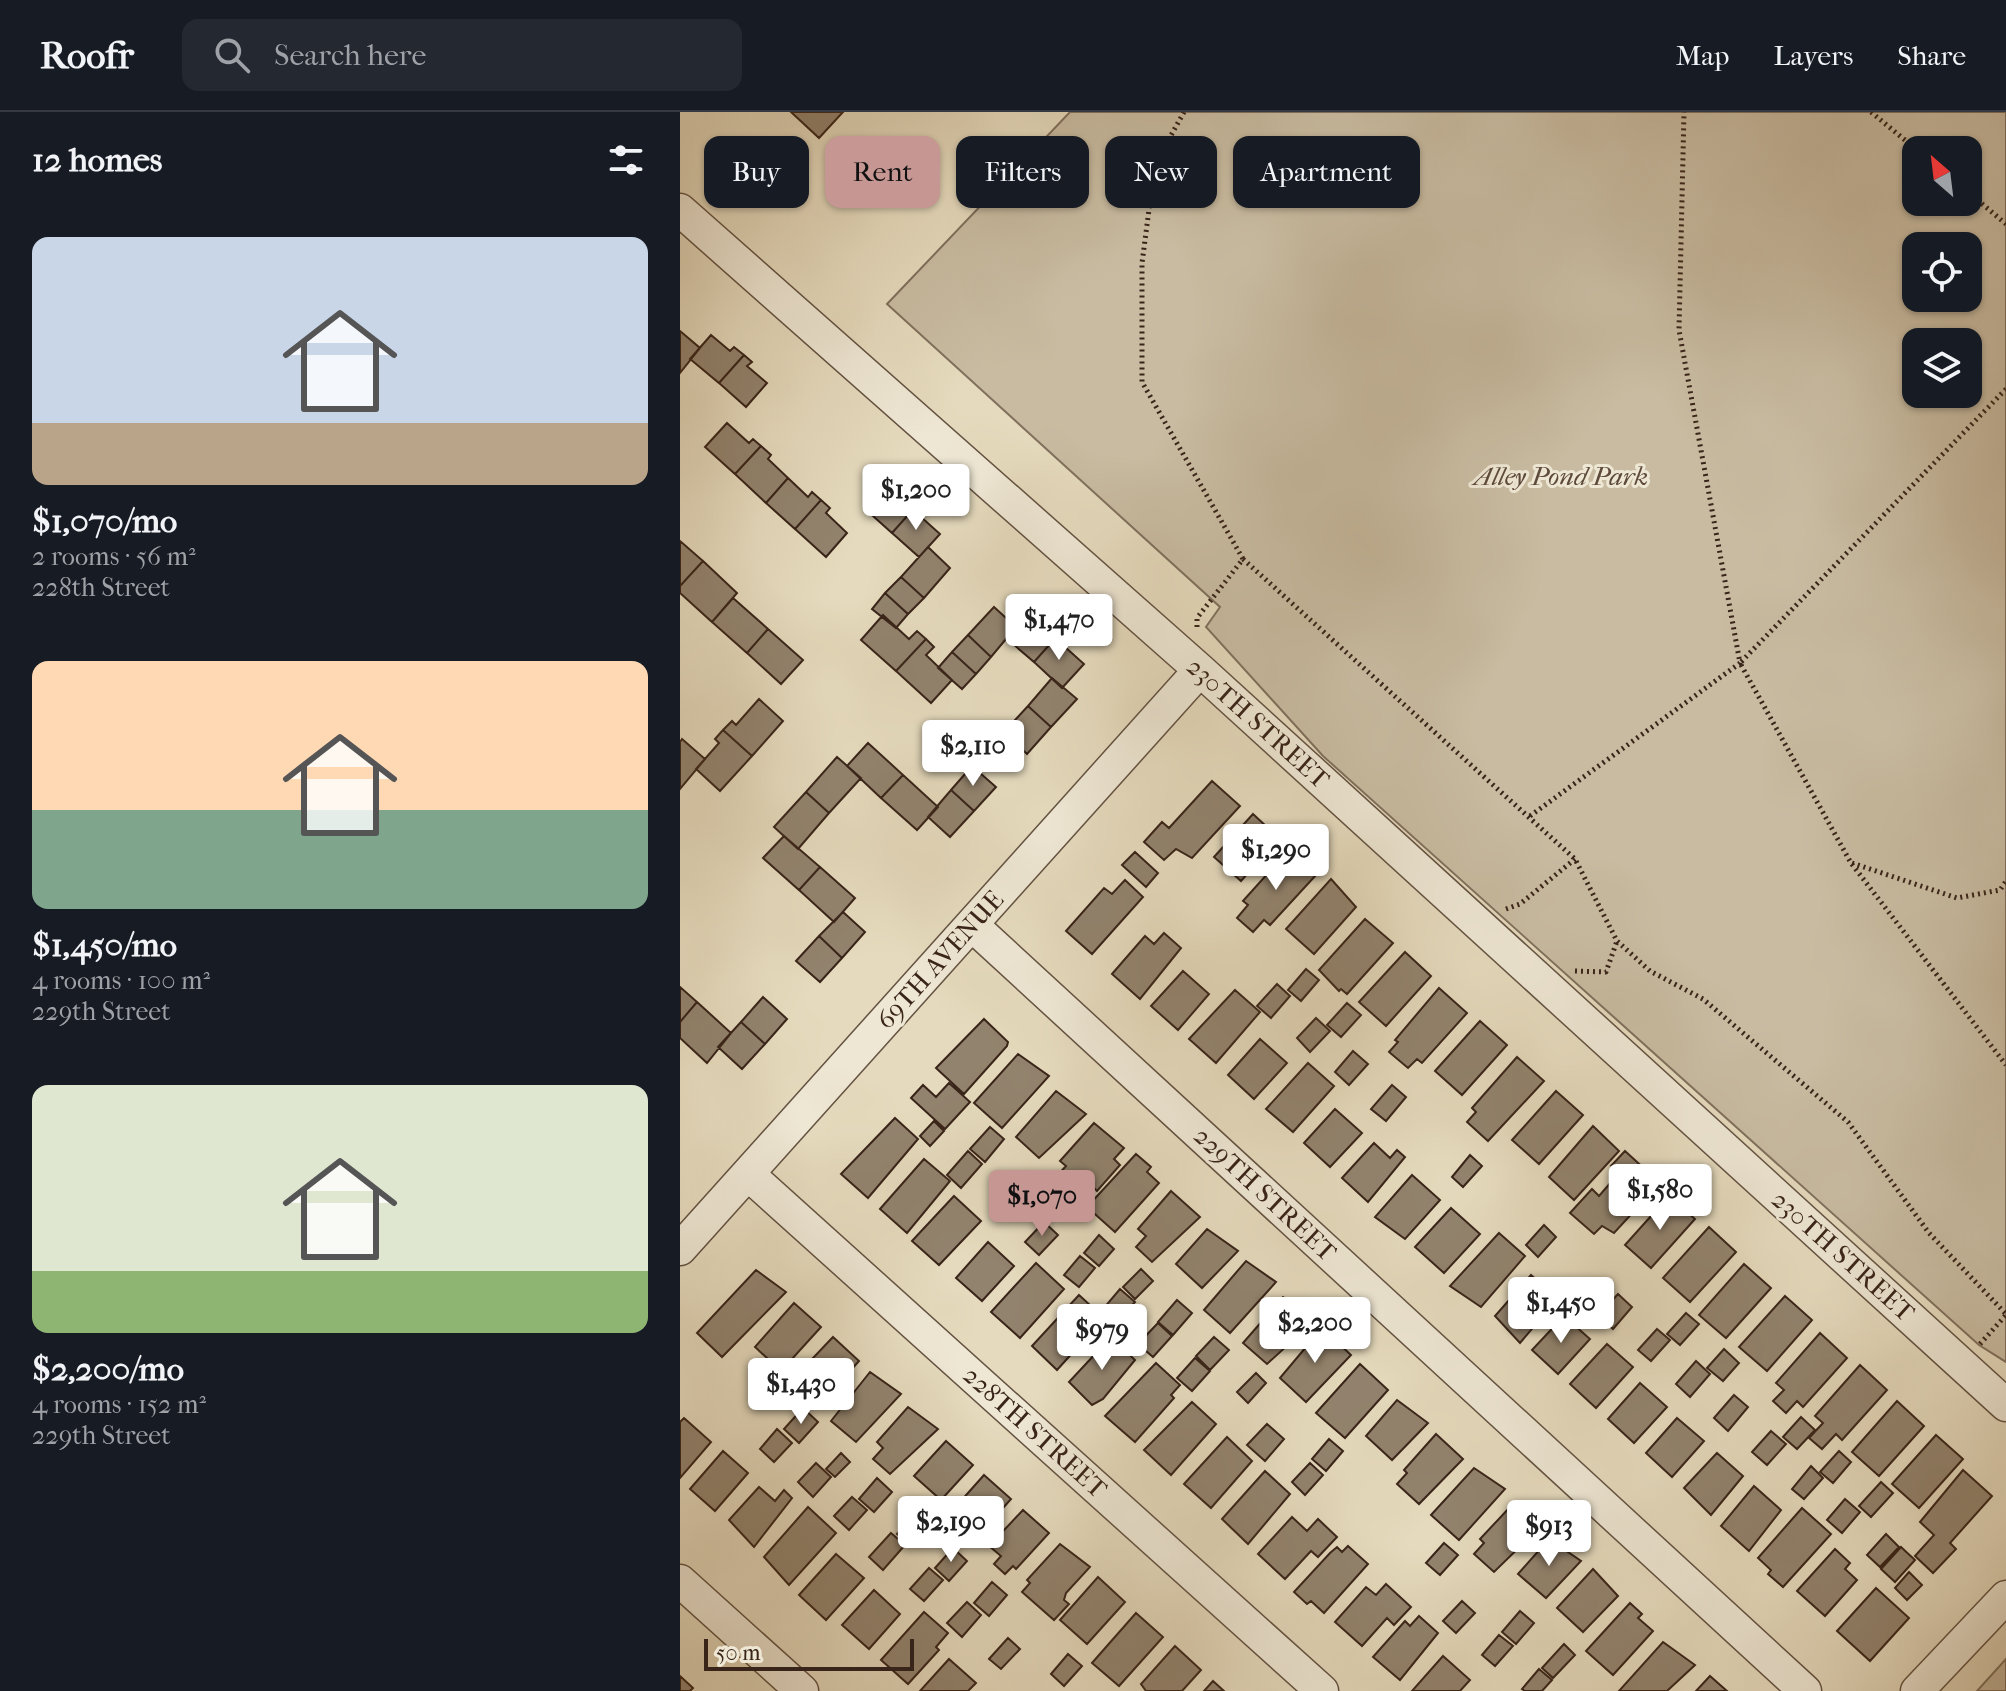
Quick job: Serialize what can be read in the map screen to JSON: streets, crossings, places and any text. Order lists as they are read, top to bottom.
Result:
{
  "streets": {
    "street": [
      "230TH STREET",
      "69TH AVENUE",
      "229TH STREET",
      "228TH STREET"
    ]
  },
  "crossings": [
    ["230TH STREET", "69TH AVENUE"],
    ["69TH AVENUE", "229TH STREET"],
    ["69TH AVENUE", "228TH STREET"]
  ],
  "parks": ["Alley Pond Park"],
  "scale_bar": "50 m",
  "north": "top left",
  "page": {
    "header": "Roofr",
    "search": "Search here",
    "nav": ["Map", "Layers", "Share"],
    "heading": "12 homes",
    "chip": [
      "Buy",
      "Rent",
      "Filters",
      "New",
      "Apartment"
    ],
    "list": [
      {
        "name": "$1,070/mo",
        "note": "2 rooms · 56 m² · 228th Street"
      },
      {
        "name": "$1,450/mo",
        "note": "4 rooms · 100 m² · 229th Street"
      },
      {
        "name": "$2,200/mo",
        "note": "4 rooms · 152 m² · 229th Street"
      }
    ],
    "price": [
      "$1,200",
      "$1,470",
      "$2,110",
      "$1,290",
      "$1,580",
      "$1,070",
      "$1,450",
      "$2,200",
      "$979",
      "$1,430",
      "$2,190",
      "$913"
    ],
    "scale": "50 m"
  }
}
